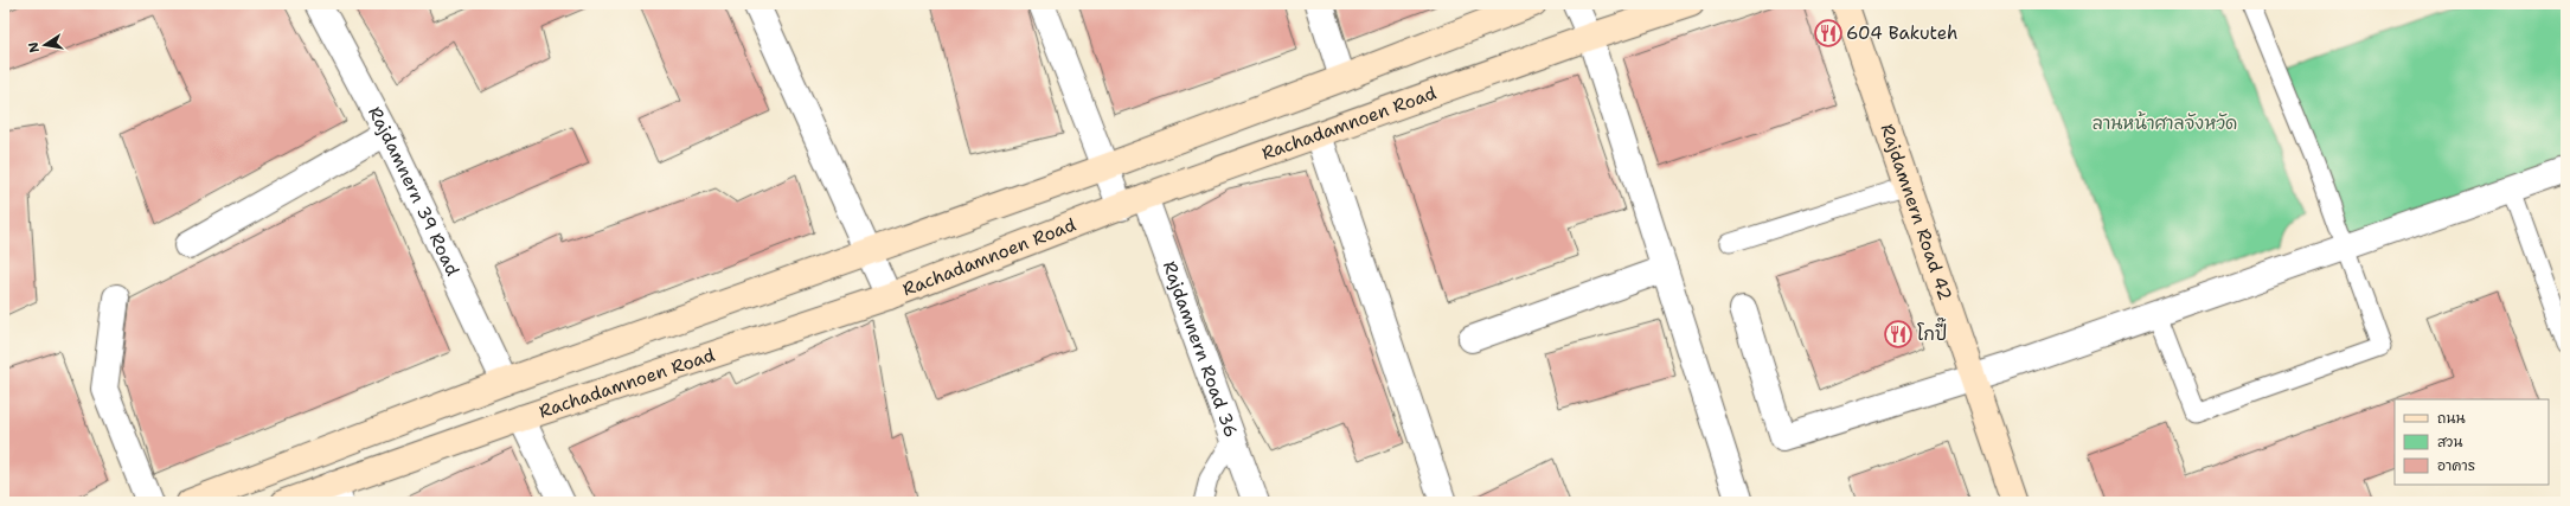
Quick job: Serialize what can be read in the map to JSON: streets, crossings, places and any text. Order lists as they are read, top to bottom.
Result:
{
  "streets": {
    "main road": ["Rachadamnoen Road", "Rajdamnern Road 42"],
    "street": ["Rajdamnern 39 Road", "Rajdamnern Road 36"]
  },
  "crossings": [
    ["Rachadamnoen Road", "Rajdamnern Road 36"]
  ],
  "parks": ["ลานหน้าศาลจังหวัด"],
  "places": {
    "restaurant": ["604 Bakuteh", "โกปี๊"]
  },
  "legend": ["ถนน", "สวน", "อาคาร"],
  "north": "left"
}
